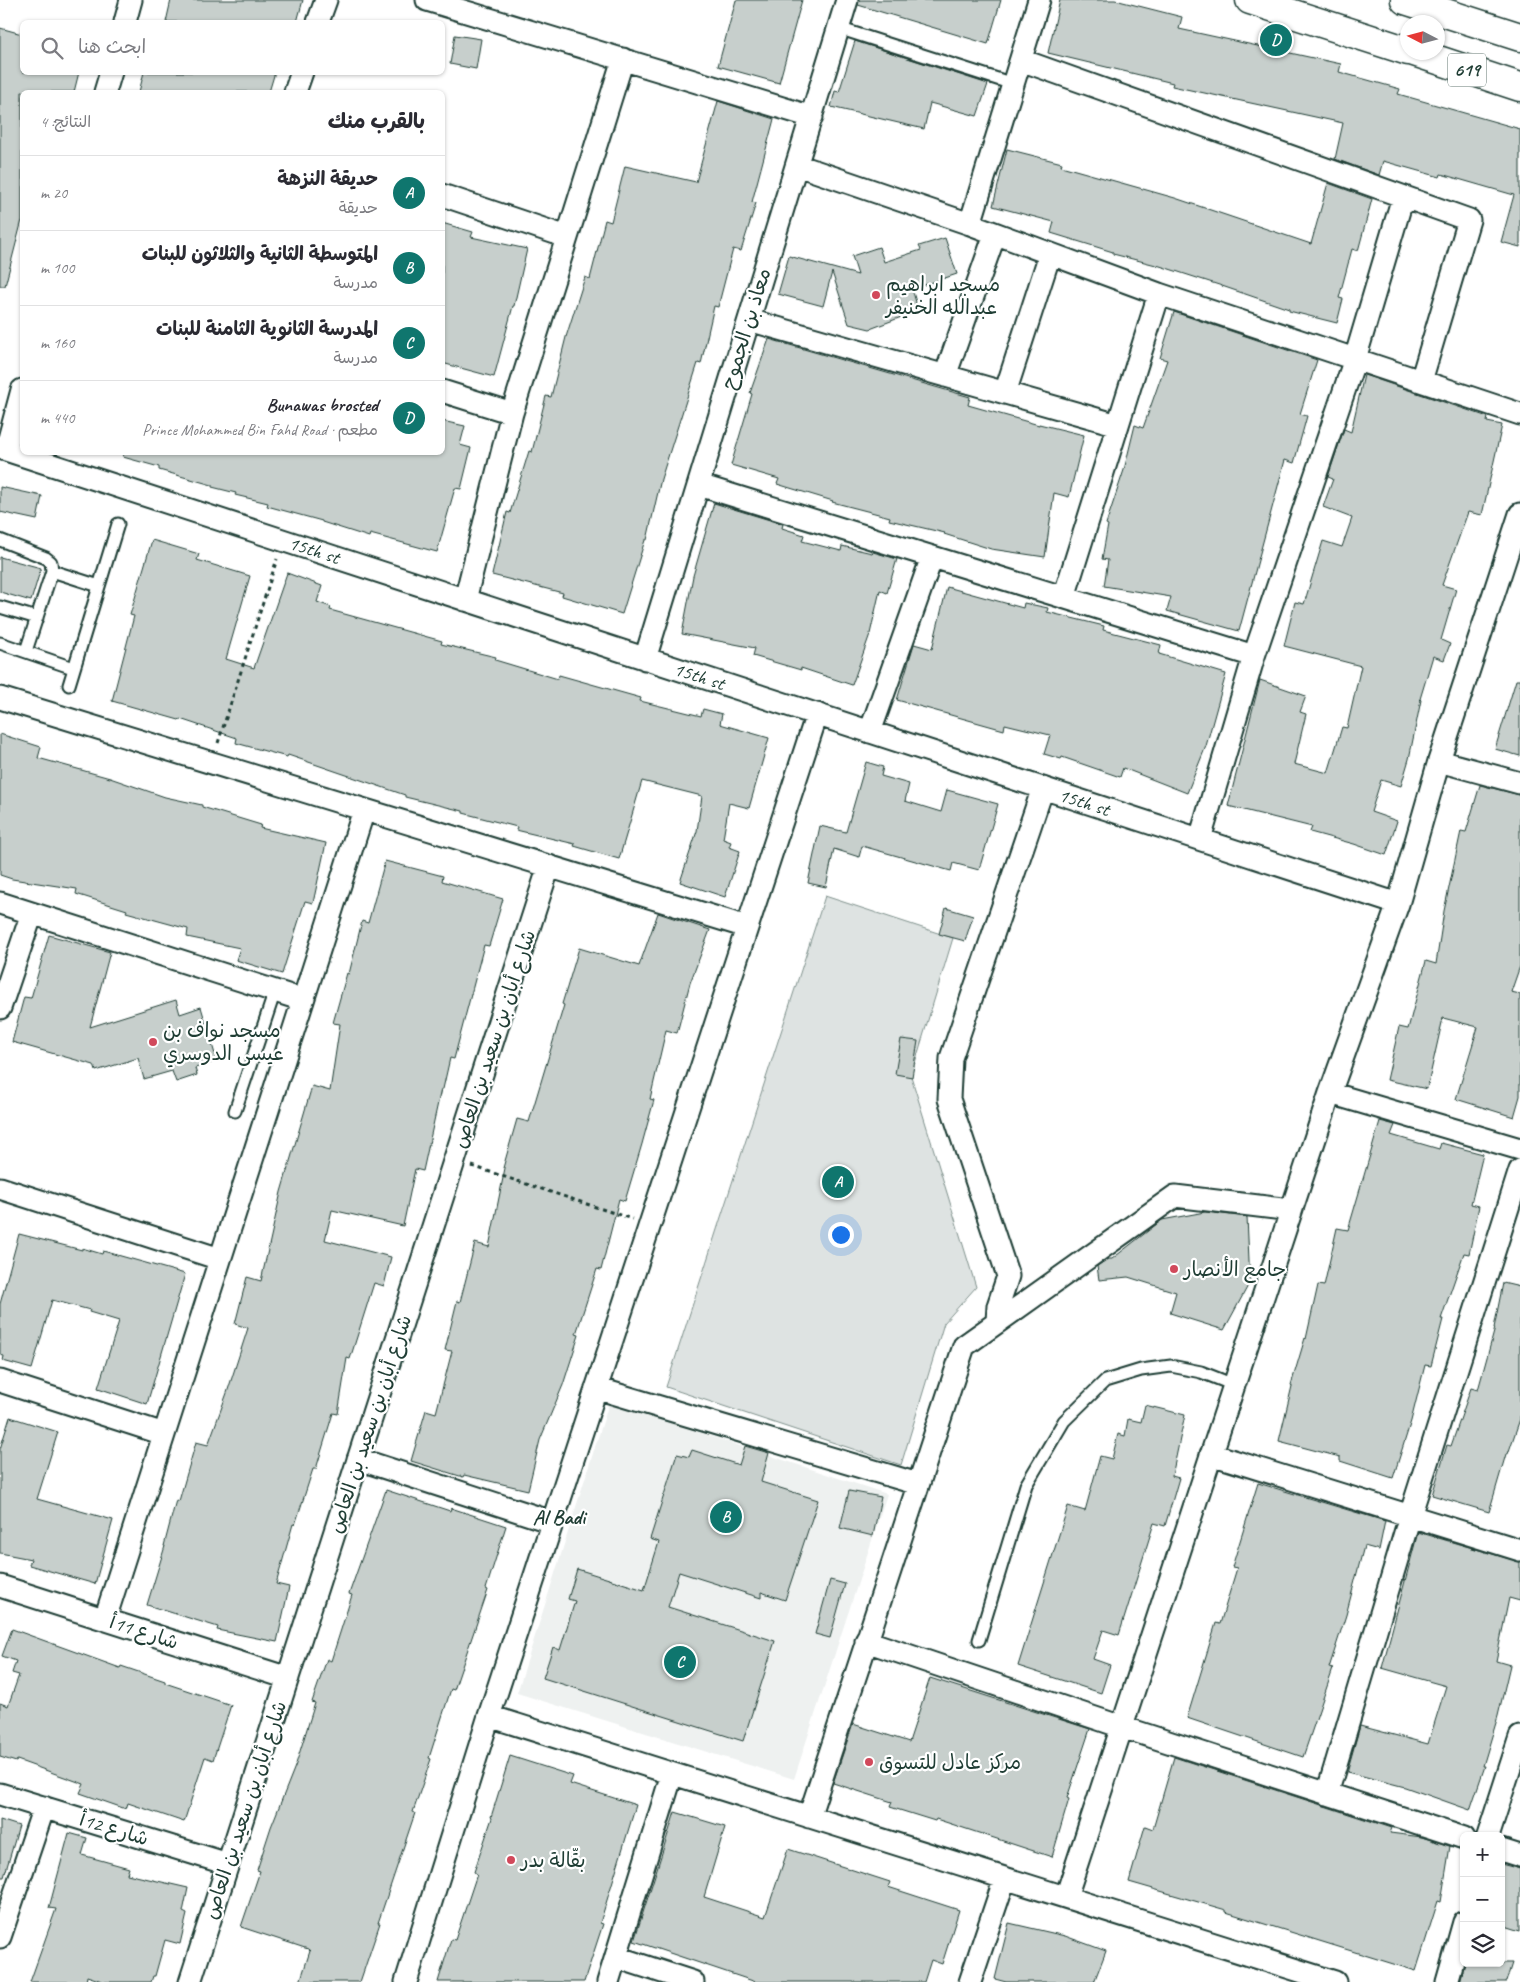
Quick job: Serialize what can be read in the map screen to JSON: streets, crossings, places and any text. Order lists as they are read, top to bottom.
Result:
{
  "streets": {
    "highway": ["619"],
    "street": [
      "معاذ بن الجموح",
      "15th st",
      "شارع أبان بن سعيد بن العاص",
      "شارع 11أ",
      "شارع 12أ"
    ]
  },
  "crossings": [
    ["معاذ بن الجموح", "15th st"],
    ["شارع أبان بن سعيد بن العاص", "شارع 11أ"],
    ["شارع أبان بن سعيد بن العاص", "شارع 12أ"]
  ],
  "districts": ["Al Badi"],
  "places": [
    "مسجد ابراهيم عبدالله الخنيفر",
    "مسجد نواف بن عيسى الدوسري",
    "جامع الأنصار",
    "مركز عادل للتسوق",
    "بقّالة بدر"
  ],
  "north": "left",
  "page": {
    "search": "ابحث هنا",
    "pins": [
      "D",
      "A",
      "B",
      "C"
    ],
    "heading": ["بالقرب منك", "النتائج: 4"],
    "list": [
      {
        "mark": "A",
        "name": "حديقة النزهة",
        "note": "حديقة",
        "value": "20 m"
      },
      {
        "mark": "B",
        "name": "المتوسطة الثانية والثلاثون للبنات",
        "note": "مدرسة",
        "value": "100 m"
      },
      {
        "mark": "C",
        "name": "المدرسة الثانوية الثامنة للبنات",
        "note": "مدرسة",
        "value": "160 m"
      },
      {
        "mark": "D",
        "name": "Bunawas brosted",
        "note": "مطعم · Prince Mohammed Bin Fahd Road",
        "value": "440 m"
      }
    ],
    "map_buttons": ["+", "−"]
  }
}
